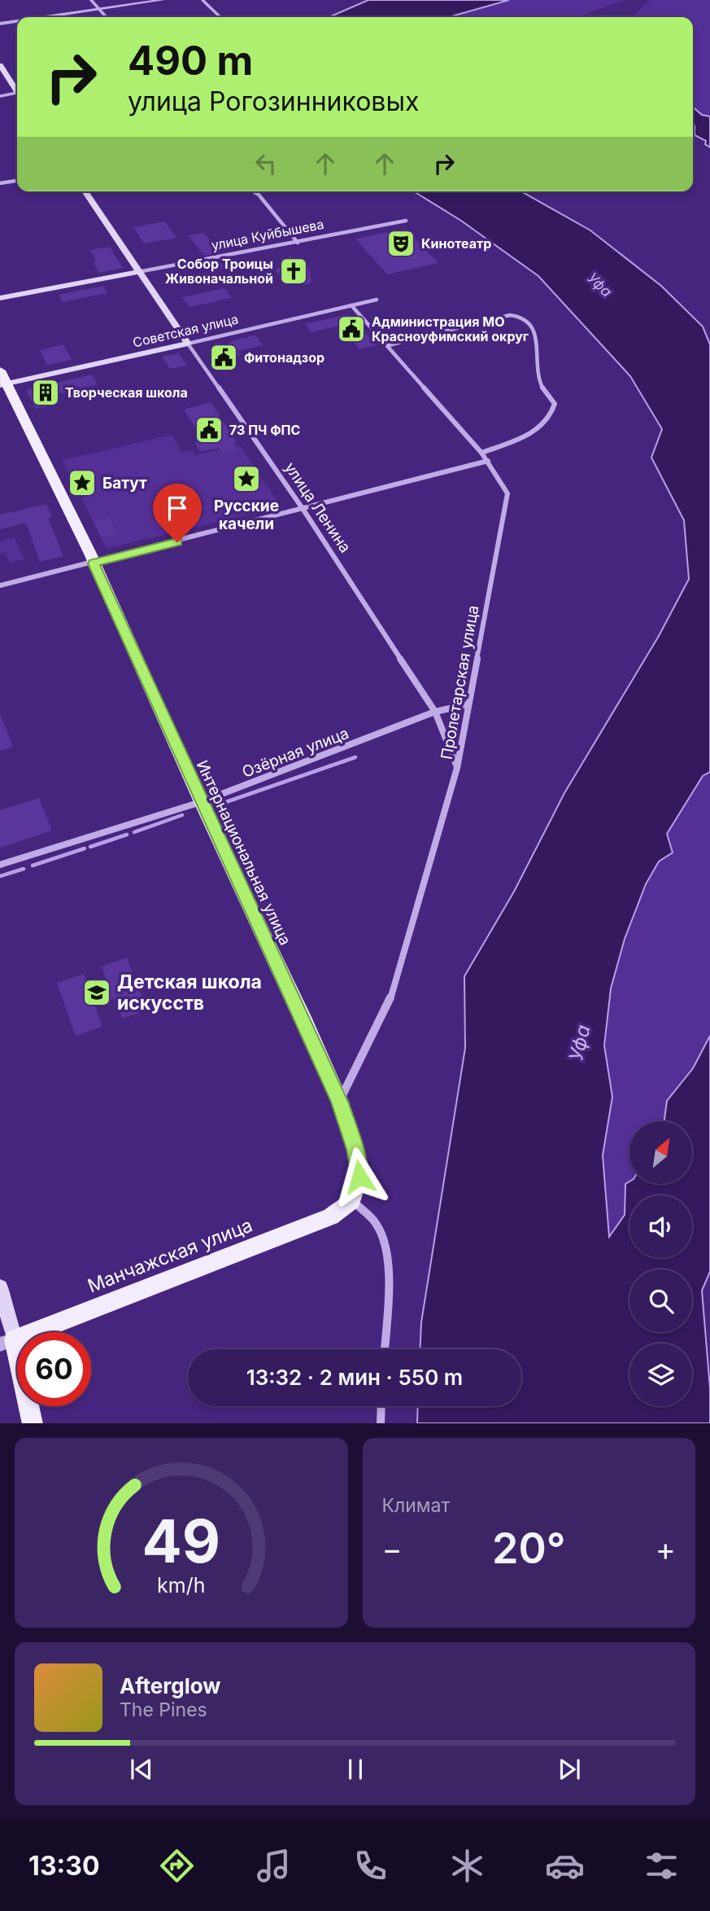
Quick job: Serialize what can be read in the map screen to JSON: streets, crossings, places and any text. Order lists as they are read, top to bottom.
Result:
{
  "streets": {
    "main road": [
      "улица Куйбышева",
      "Советская улица",
      "улица Ленина",
      "Интернациональная улица",
      "Манчажская улица"
    ],
    "street": ["Пролетарская улица", "Озёрная улица"]
  },
  "crossings": [
    ["улица Куйбышева", "улица Ленина"],
    ["Советская улица", "улица Ленина"],
    ["Советская улица", "Пролетарская улица"],
    ["Советская улица", "Интернациональная улица"],
    ["улица Ленина", "Пролетарская улица"],
    ["улица Ленина", "Озёрная улица"],
    ["Пролетарская улица", "Озёрная улица"],
    ["Пролетарская улица", "Интернациональная улица"],
    ["Озёрная улица", "Интернациональная улица"],
    ["Интернациональная улица", "Манчажская улица"]
  ],
  "water": ["Уфа"],
  "places": {
    "theatre": ["Кинотеатр"],
    "church": ["Собор Троицы Живоначальной"],
    "public building": ["Администрация МО Красноуфимский округ", "Фитонадзор", "73 ПЧ ФПС"],
    "building": ["Творческая школа"],
    "place": ["Русские качели", "Батут"],
    "school or university": ["Детская школа искусств"]
  },
  "north": "top right",
  "page": {
    "turn": ["490 m", "улица Рогозинниковых"],
    "limit": "60",
    "trip": "13:32 · 2 мин · 550 m",
    "tile": "Климат",
    "heat": ["−", "20°", "+"],
    "song": ["Afterglow", "The Pines"],
    "tabs": "13:30",
    "gauge": ["49", "km/h"]
  }
}
